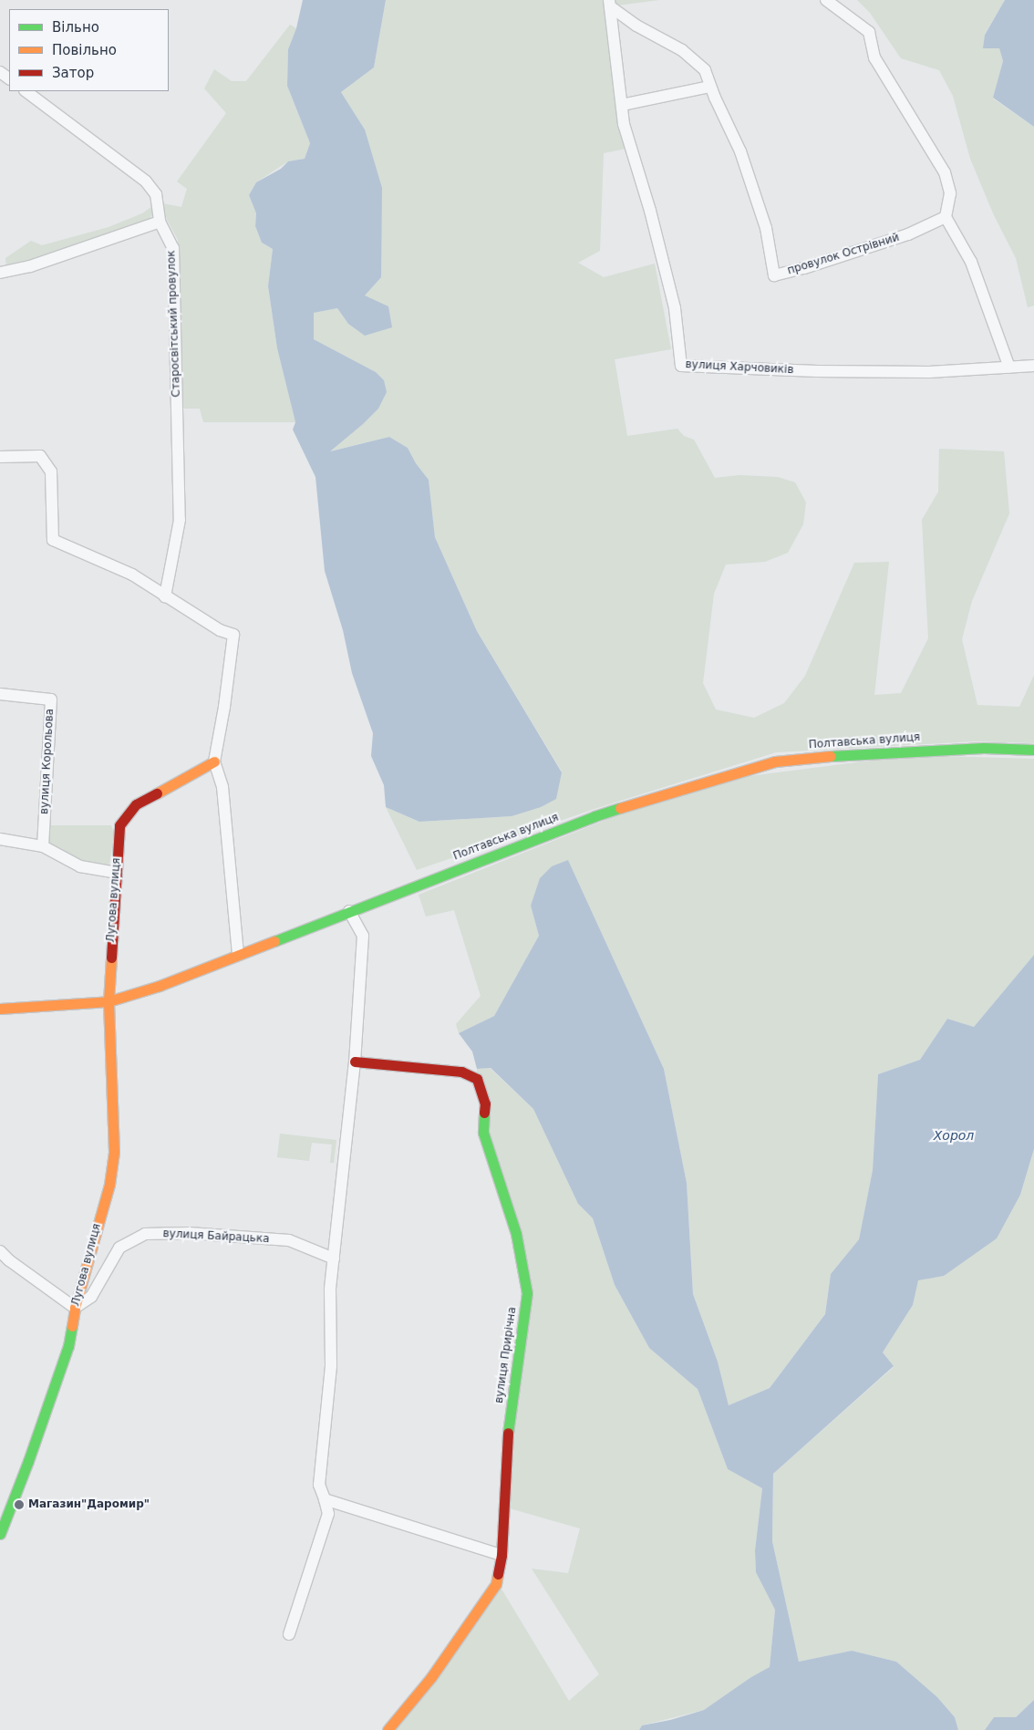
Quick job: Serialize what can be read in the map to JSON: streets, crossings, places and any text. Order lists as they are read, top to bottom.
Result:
{
  "streets": {
    "street": [
      "провулок Острівний",
      "Старосвітський провулок",
      "вулиця Харчовиків",
      "Полтавська вулиця",
      "вулиця Корольова",
      "Лугова вулиця",
      "вулиця Байрацька",
      "вулиця Прирічна"
    ]
  },
  "crossings": [
    ["Полтавська вулиця", "Лугова вулиця"],
    ["Лугова вулиця", "вулиця Байрацька"]
  ],
  "water": ["Хорол"],
  "places": ["Магазин\"Даромир\""],
  "legend": ["Вільно", "Повільно", "Затор"]
}
